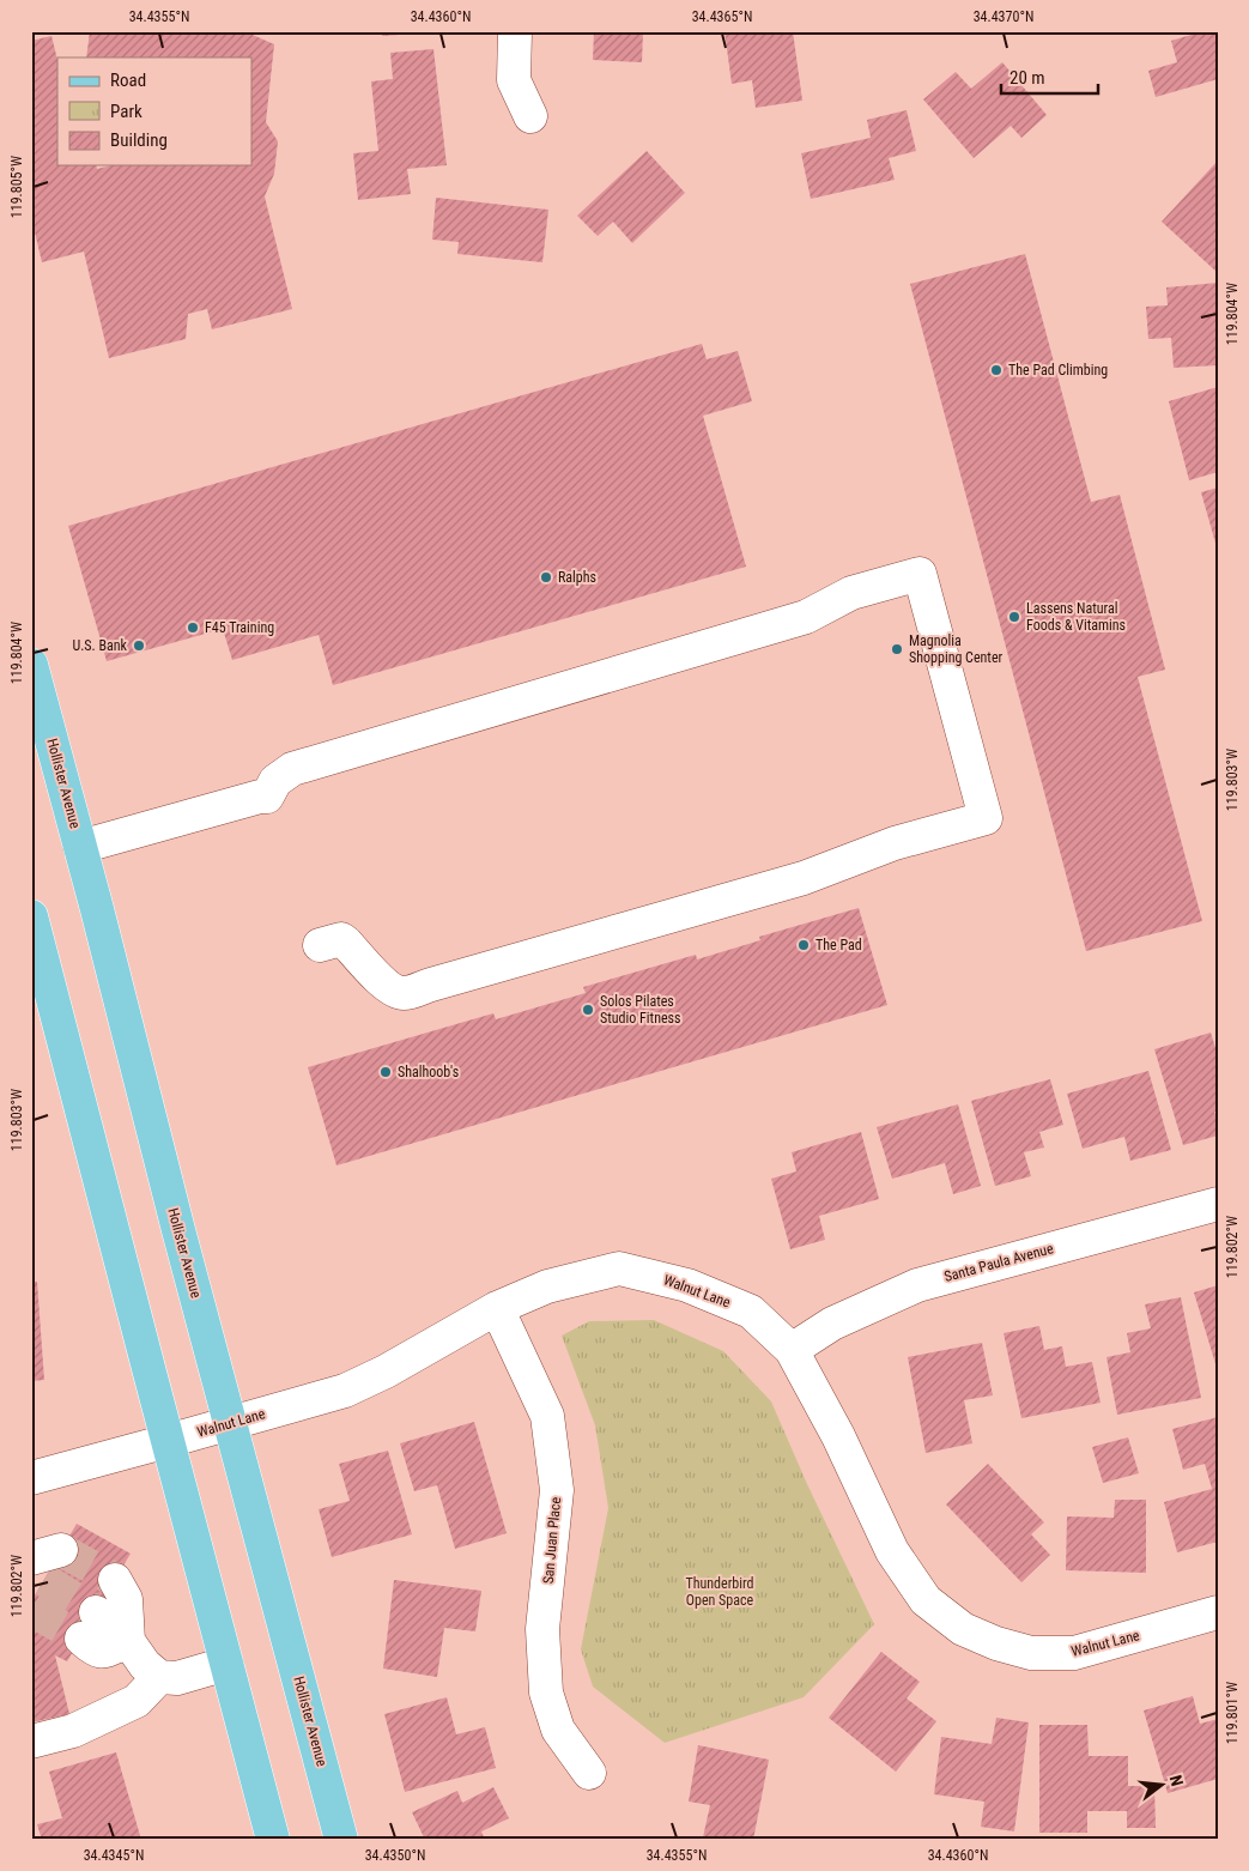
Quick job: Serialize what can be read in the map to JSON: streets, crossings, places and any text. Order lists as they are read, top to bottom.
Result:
{
  "streets": {
    "main road": ["Hollister Avenue"],
    "street": ["Santa Paula Avenue", "Walnut Lane", "San Juan Place"]
  },
  "crossings": [
    ["Hollister Avenue", "Walnut Lane"],
    ["Santa Paula Avenue", "Walnut Lane"],
    ["Walnut Lane", "San Juan Place"]
  ],
  "parks": ["Thunderbird Open Space"],
  "places": [
    "The Pad Climbing",
    "Ralphs",
    "Lassens Natural Foods & Vitamins",
    "F45 Training",
    "U.S. Bank",
    "Magnolia Shopping Center",
    "The Pad",
    "Solos Pilates Studio Fitness",
    "Shalhoob's"
  ],
  "legend": ["Road", "Park", "Building"],
  "scale_bar": "20 m",
  "north": "right",
  "coordinates": [
    "34.4355°N",
    "34.4360°N",
    "34.4365°N",
    "34.4370°N",
    "119.805°W",
    "119.804°W",
    "119.803°W",
    "119.802°W",
    "119.801°W",
    "34.4345°N",
    "34.4350°N"
  ]
}
